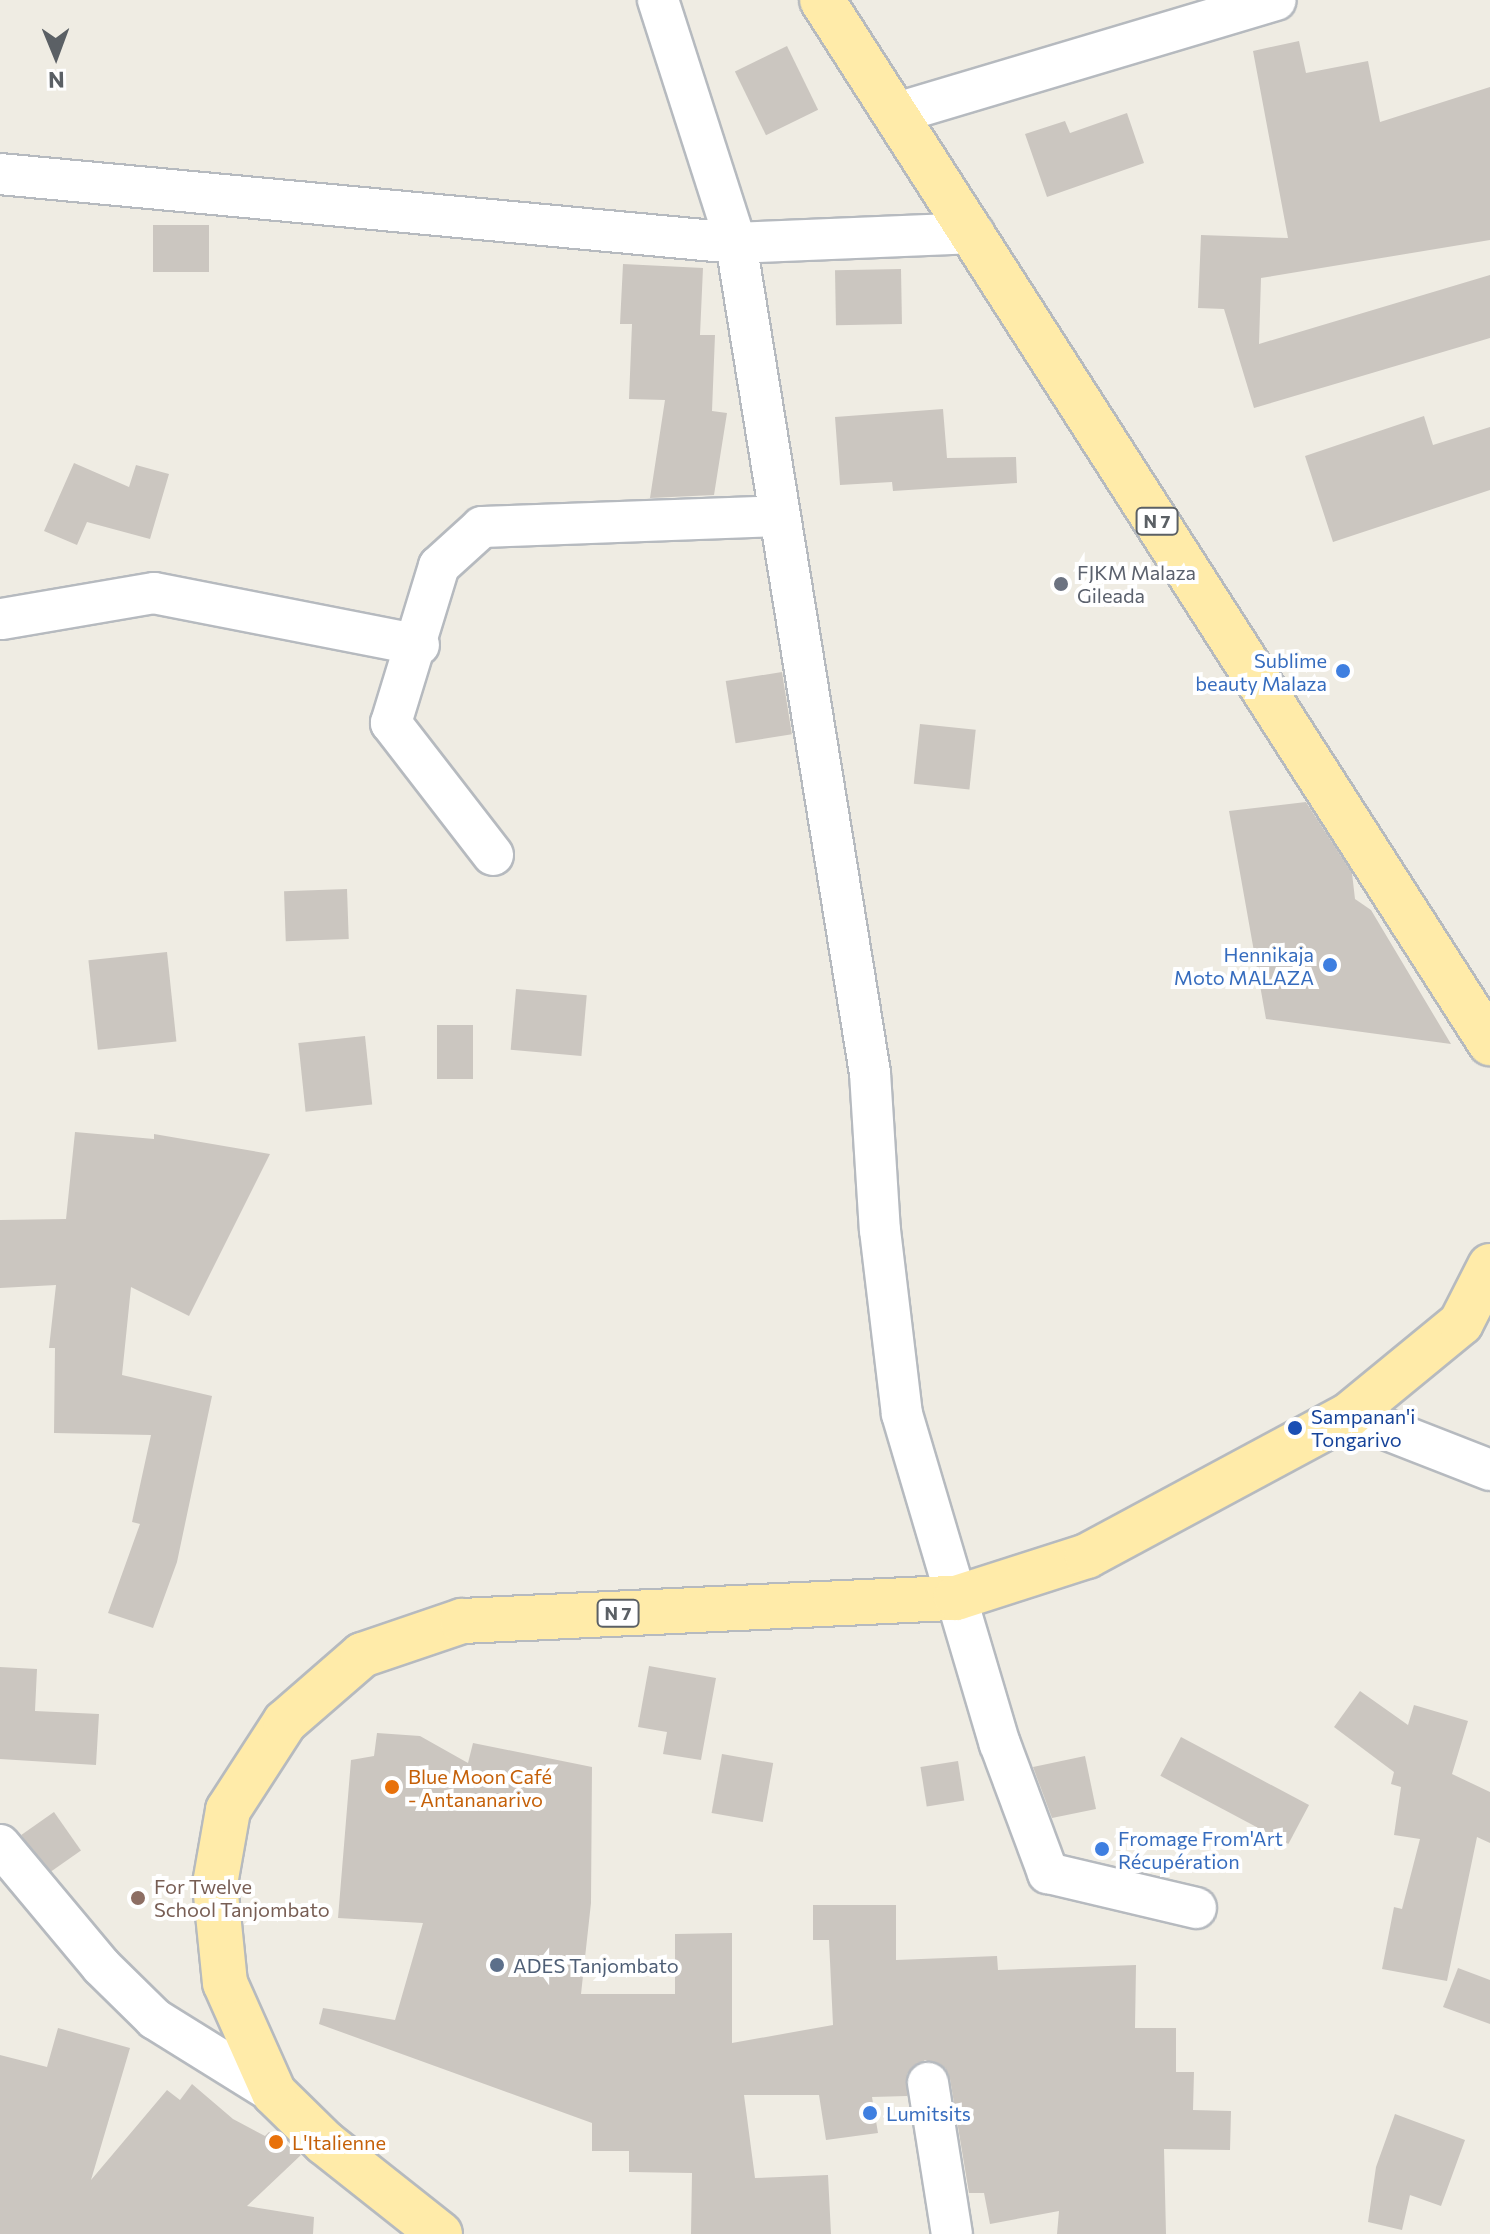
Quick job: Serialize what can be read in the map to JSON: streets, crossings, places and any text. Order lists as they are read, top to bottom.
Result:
{
  "streets": {
    "main road": ["N 7"]
  },
  "places": [
    "FJKM Malaza Gileada",
    "Sublime beauty Malaza",
    "Hennikaja Moto MALAZA",
    "Sampanan'i Tongarivo",
    "Blue Moon Café - Antananarivo",
    "Fromage From'Art Récupération",
    "For Twelve School Tanjombato",
    "ADES Tanjombato",
    "Lumitsits",
    "L'Italienne"
  ],
  "north": "bottom"
}
